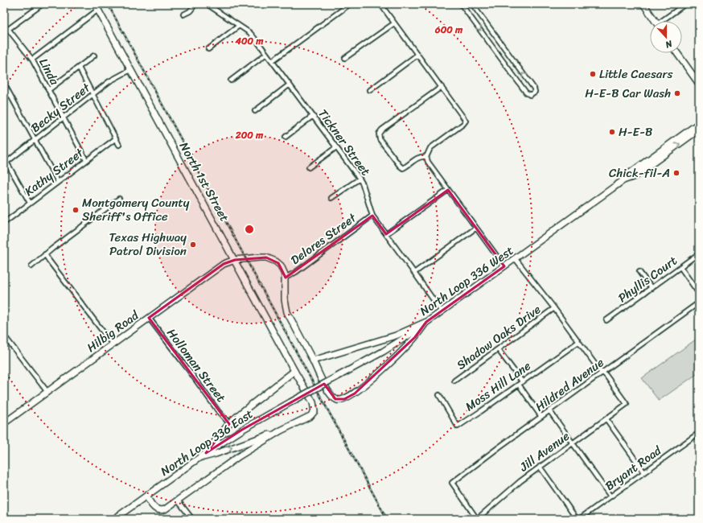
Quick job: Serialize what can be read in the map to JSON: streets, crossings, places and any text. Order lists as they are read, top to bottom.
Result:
{
  "streets": {
    "main road": [
      "North 1st Street",
      "North Loop 336 West",
      "Hilbig Road",
      "North Loop 336 East"
    ],
    "street": [
      "Linda",
      "Becky Street",
      "Tickner Street",
      "Kathy Street",
      "Delores Street",
      "Phyllis Court",
      "Shadow Oaks Drive",
      "Holloman Street",
      "Hildred Avenue",
      "Moss Hill Lane",
      "Jill Avenue",
      "Bryant Road"
    ]
  },
  "crossings": [
    ["Linda", "Becky Street"],
    ["Linda", "Kathy Street"],
    ["Becky Street", "North 1st Street"],
    ["Tickner Street", "Delores Street"],
    ["Tickner Street", "North Loop 336 West"],
    ["North 1st Street", "Hilbig Road"],
    ["Delores Street", "Hilbig Road"],
    ["North Loop 336 West", "North Loop 336 East"],
    ["Hilbig Road", "Holloman Street"],
    ["Hildred Avenue", "Jill Avenue"]
  ],
  "places": [
    "Little Caesars",
    "H-E-B Car Wash",
    "H-E-B",
    "Chick-fil-A",
    "Montgomery County Sheriff's Office",
    "Texas Highway Patrol Division"
  ],
  "north": "bottom",
  "rings": ["600 m", "400 m", "200 m"]
}
